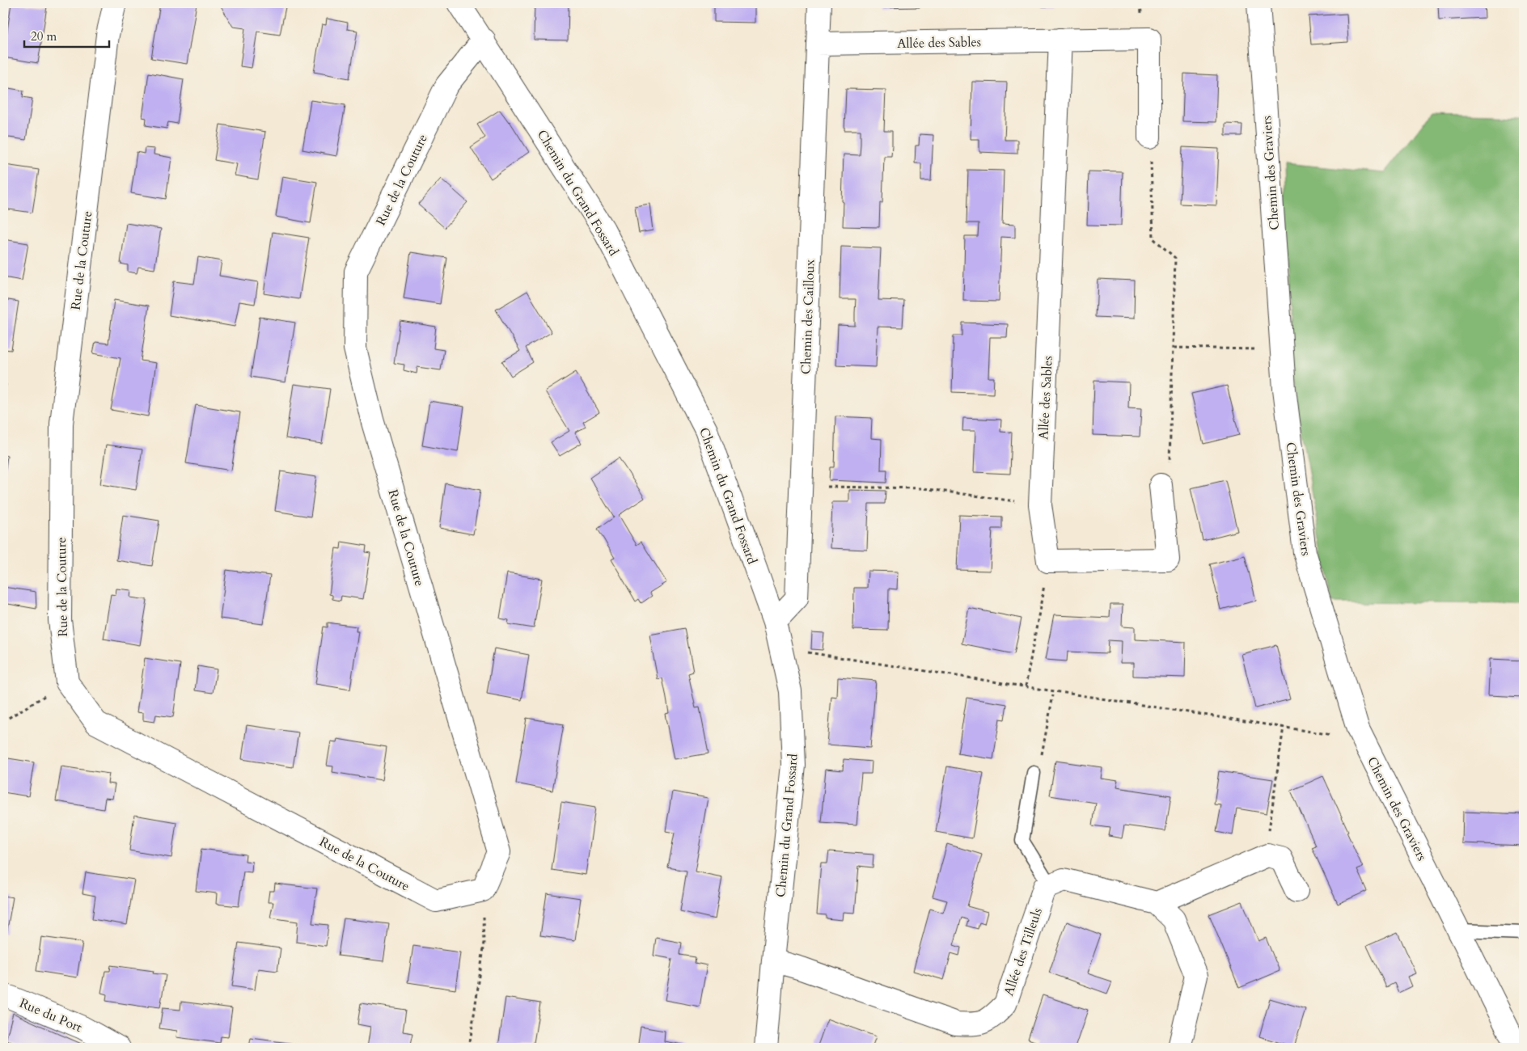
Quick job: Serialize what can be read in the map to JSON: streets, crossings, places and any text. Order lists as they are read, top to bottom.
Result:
{
  "streets": {
    "street": [
      "Allée des Sables",
      "Chemin des Graviers",
      "Rue de la Couture",
      "Chemin du Grand Fossard",
      "Chemin des Cailloux",
      "Allée des Tilleuls",
      "Rue du Port"
    ]
  },
  "crossings": [
    ["Allée des Sables", "Chemin des Cailloux"],
    ["Rue de la Couture", "Chemin du Grand Fossard"],
    ["Chemin du Grand Fossard", "Chemin des Cailloux"],
    ["Chemin du Grand Fossard", "Allée des Tilleuls"]
  ],
  "scale_bar": "20 m"
}
